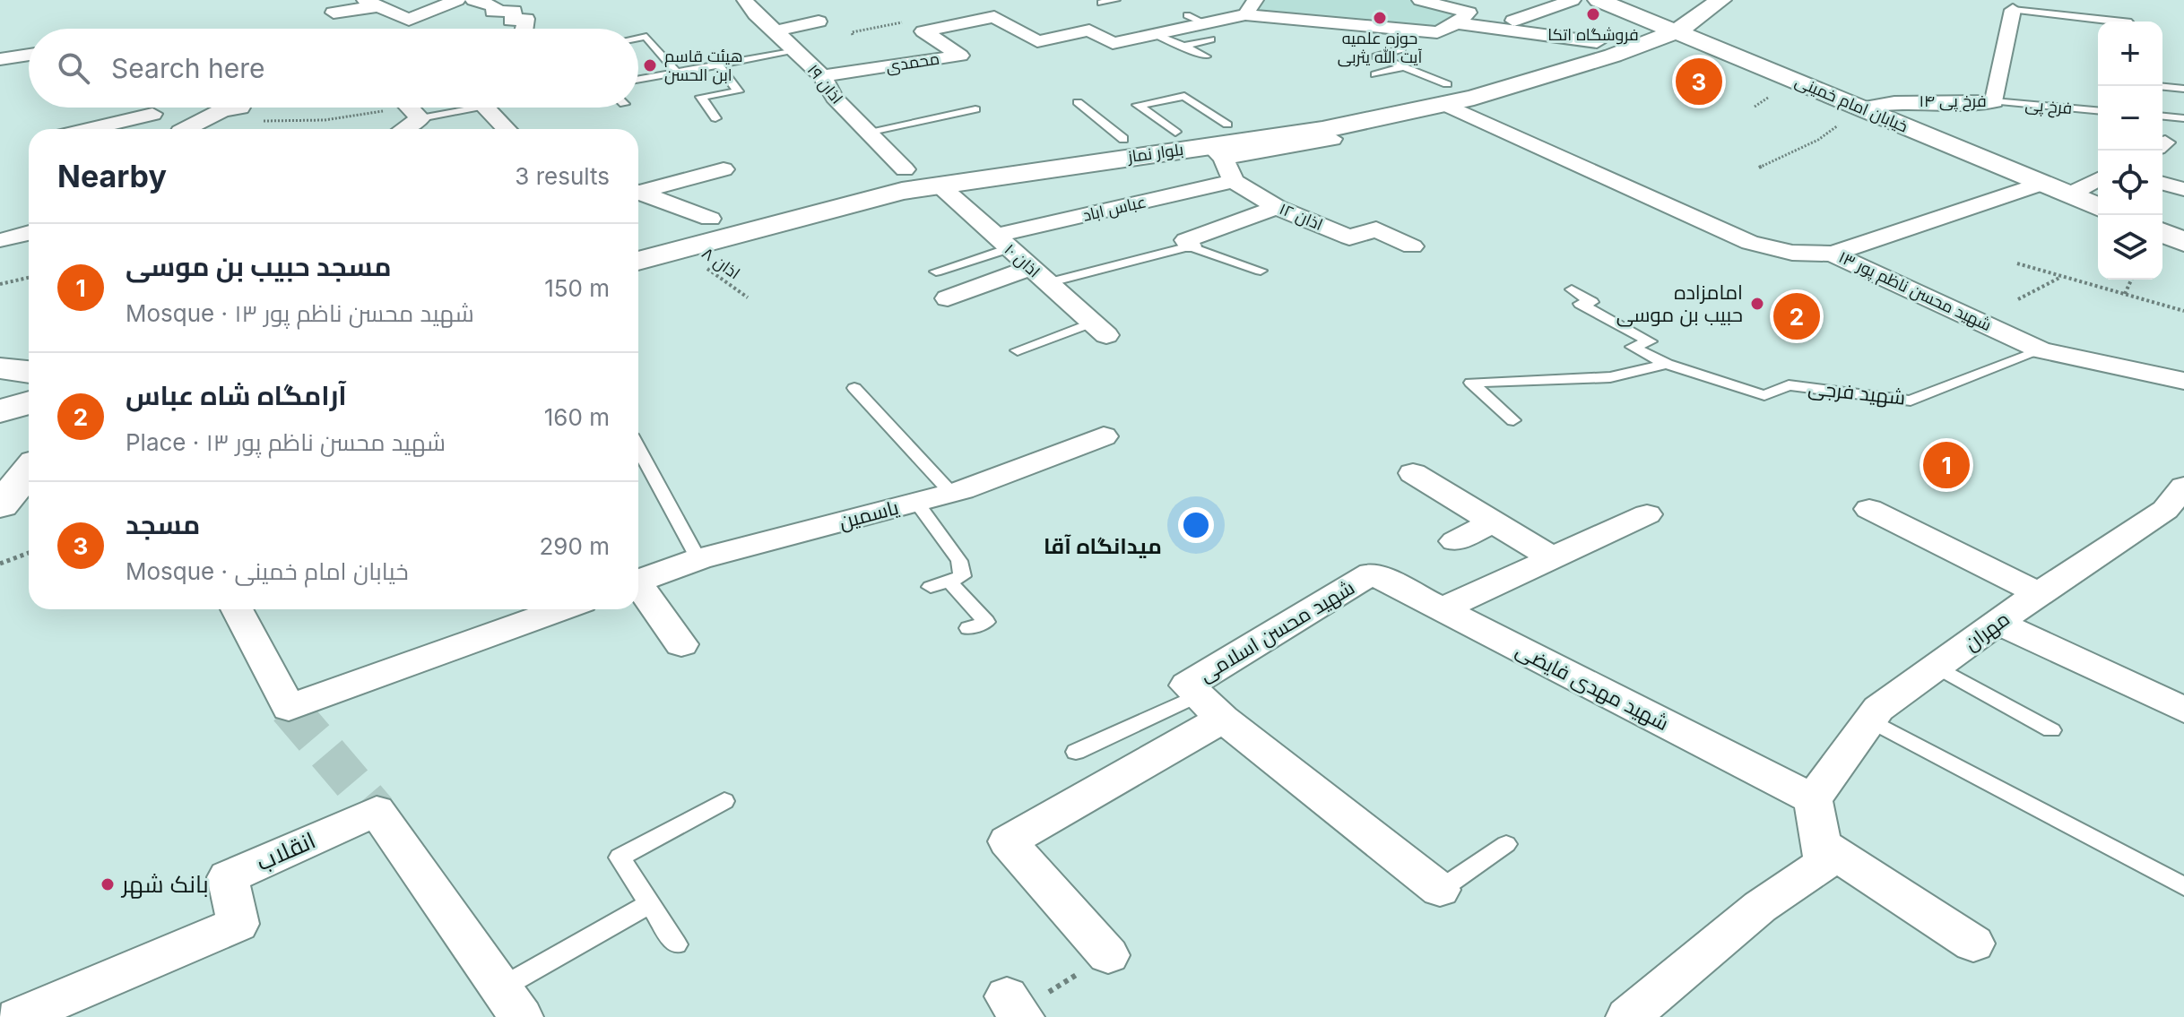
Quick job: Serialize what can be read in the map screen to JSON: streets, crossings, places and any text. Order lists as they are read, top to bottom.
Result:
{
  "streets": {
    "main road": ["خیابان امام خمینی", "بلوار نماز"],
    "street": [
      "محمدی",
      "اذان ۱۹",
      "فرخ پی ۱۴",
      "عباس اباد",
      "اذان ۱۲",
      "اذان ۱۰",
      "شهید محسن ناظم پور ۱۳",
      "یاسمین",
      "شهید محسن اسلامی",
      "مهران",
      "شهید مهدی فایضی",
      "انقلاب"
    ],
    "lane": ["فرخ پی", "شهید فرجی"],
    "path": ["اذان ۸"]
  },
  "crossings": [
    ["محمدی", "اذان ۱۹"],
    ["اذان ۱۹", "بلوار نماز"],
    ["فرخ پی ۱۴", "خیابان امام خمینی"],
    ["فرخ پی ۱۴", "فرخ پی"],
    ["خیابان امام خمینی", "بلوار نماز"],
    ["خیابان امام خمینی", "شهید محسن ناظم پور ۱۳"],
    ["بلوار نماز", "اذان ۱۰"],
    ["بلوار نماز", "اذان ۸"],
    ["عباس اباد", "اذان ۱۲"],
    ["عباس اباد", "اذان ۱۰"],
    ["شهید محسن ناظم پور ۱۳", "شهید فرجی"],
    ["شهید محسن اسلامی", "شهید مهدی فایضی"],
    ["مهران", "شهید مهدی فایضی"]
  ],
  "districts": ["میدانگاه آقا"],
  "places": [
    "فروشگاه اتکا",
    "حوزه علمیه آیت الله یثربی",
    "هیئت قاسم ابن الحسن",
    "امامزاده حبیب بن موسی",
    "بانک شهر"
  ],
  "page": {
    "map_buttons": ["+", "−"],
    "search": "Search here",
    "pins": ["3", "2", "1"],
    "heading": ["Nearby", "3 results"],
    "list": [
      {
        "mark": "1",
        "name": "مسجد حبیب بن موسی",
        "note": "Mosque · شهید محسن ناظم پور ۱۳",
        "value": "150 m"
      },
      {
        "mark": "2",
        "name": "آرامگاه شاه عباس",
        "note": "Place · شهید محسن ناظم پور ۱۳",
        "value": "160 m"
      },
      {
        "mark": "3",
        "name": "مسجد",
        "note": "Mosque · خیابان امام خمینی",
        "value": "290 m"
      }
    ]
  }
}
